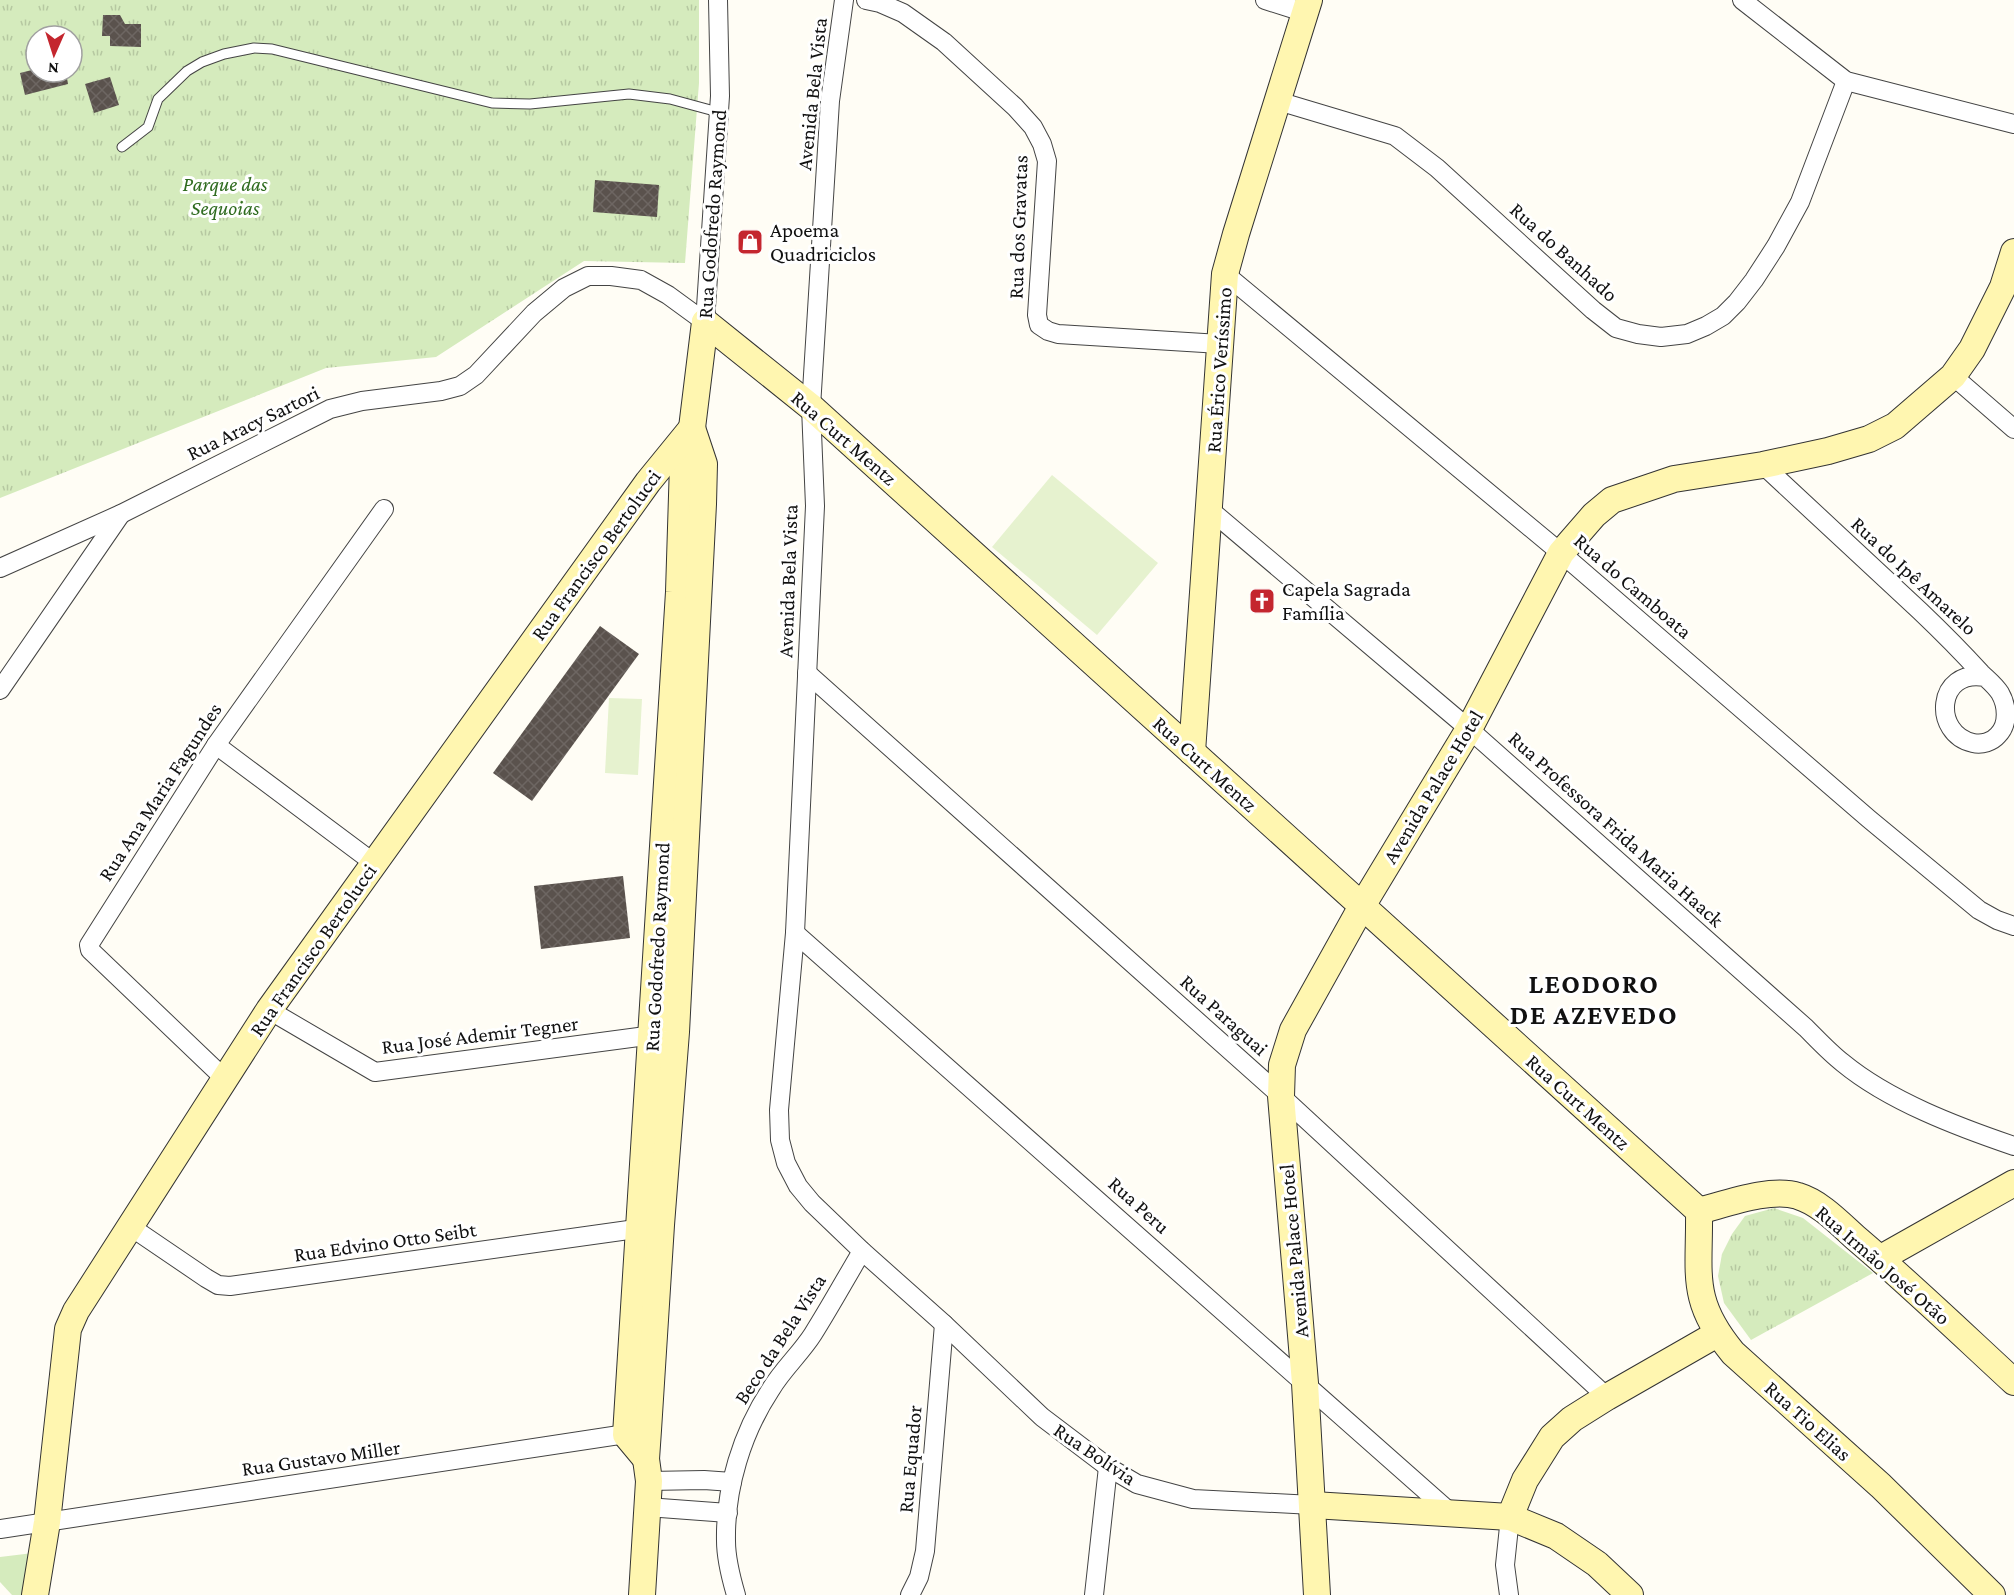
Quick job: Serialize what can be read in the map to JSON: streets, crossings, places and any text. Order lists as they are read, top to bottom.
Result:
{
  "streets": {
    "main road": [
      "Rua Godofredo Raymond",
      "Rua Érico Veríssimo",
      "Rua Curt Mentz",
      "Rua Francisco Bertolucci",
      "Avenida Palace Hotel",
      "Rua Irmão José Otão",
      "Rua Tio Elias",
      "Rua Bolívia"
    ],
    "street": [
      "Avenida Bela Vista",
      "Rua dos Gravatas",
      "Rua do Banhado",
      "Rua Aracy Sartori",
      "Rua do Ipê Amarelo",
      "Rua do Camboata",
      "Rua Ana Maria Fagundes",
      "Rua Professora Frida Maria Haack",
      "Rua Paraguai",
      "Rua José Ademir Tegner",
      "Rua Peru",
      "Rua Edvino Otto Seibt",
      "Beco da Bela Vista",
      "Rua Gustavo Miller",
      "Rua Equador"
    ]
  },
  "crossings": [
    ["Avenida Bela Vista", "Rua Curt Mentz"],
    ["Avenida Bela Vista", "Rua Paraguai"],
    ["Avenida Bela Vista", "Rua Peru"],
    ["Avenida Bela Vista", "Rua Bolívia"],
    ["Rua Godofredo Raymond", "Rua Aracy Sartori"],
    ["Rua Godofredo Raymond", "Rua Curt Mentz"],
    ["Rua Godofredo Raymond", "Rua Francisco Bertolucci"],
    ["Rua Godofredo Raymond", "Rua José Ademir Tegner"],
    ["Rua Godofredo Raymond", "Rua Edvino Otto Seibt"],
    ["Rua Godofredo Raymond", "Rua Gustavo Miller"],
    ["Rua dos Gravatas", "Rua Érico Veríssimo"],
    ["Rua do Banhado", "Rua Érico Veríssimo"],
    ["Rua Érico Veríssimo", "Rua Curt Mentz"],
    ["Rua Érico Veríssimo", "Rua do Camboata"],
    ["Rua Érico Veríssimo", "Rua Professora Frida Maria Haack"],
    ["Rua Aracy Sartori", "Rua Curt Mentz"],
    ["Rua Curt Mentz", "Avenida Palace Hotel"],
    ["Rua Curt Mentz", "Rua Irmão José Otão"],
    ["Rua Curt Mentz", "Rua Tio Elias"],
    ["Rua Francisco Bertolucci", "Rua Ana Maria Fagundes"],
    ["Rua Francisco Bertolucci", "Rua José Ademir Tegner"],
    ["Rua Francisco Bertolucci", "Rua Edvino Otto Seibt"],
    ["Rua Francisco Bertolucci", "Rua Gustavo Miller"],
    ["Rua do Ipê Amarelo", "Avenida Palace Hotel"],
    ["Rua do Camboata", "Avenida Palace Hotel"],
    ["Avenida Palace Hotel", "Rua Professora Frida Maria Haack"],
    ["Avenida Palace Hotel", "Rua Paraguai"],
    ["Avenida Palace Hotel", "Rua Peru"],
    ["Avenida Palace Hotel", "Rua Bolívia"],
    ["Rua Peru", "Rua Bolívia"],
    ["Rua Irmão José Otão", "Rua Tio Elias"],
    ["Beco da Bela Vista", "Rua Bolívia"],
    ["Rua Bolívia", "Rua Equador"]
  ],
  "districts": ["LEODORO DE AZEVEDO"],
  "parks": ["Parque das Sequoias"],
  "places": {
    "shop": ["Apoema Quadriciclos"],
    "church": ["Capela Sagrada Família"]
  },
  "north": "bottom"
}
